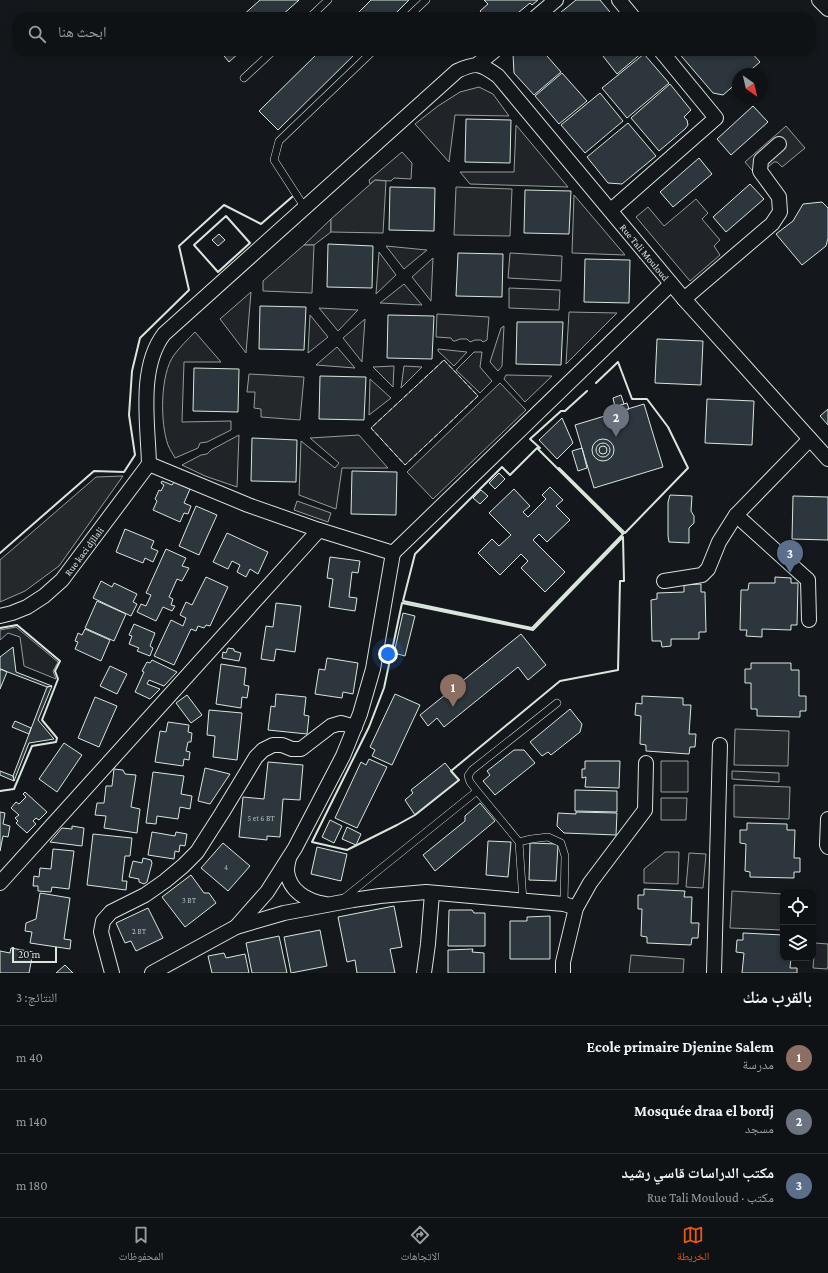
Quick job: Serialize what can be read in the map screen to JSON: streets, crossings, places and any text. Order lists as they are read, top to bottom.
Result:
{
  "streets": {
    "street": ["Rue Tali Mouloud", "Rue kaci djllali"]
  },
  "house_numbers": [
    "5 et 6 BT",
    "4",
    "3 BT",
    "2 BT"
  ],
  "scale_bar": "20 m",
  "north": "bottom right",
  "page": {
    "search": "ابحث هنا",
    "pins": ["2", "3", "1"],
    "scale": "20 m",
    "heading": ["بالقرب منك", "النتائج: 3"],
    "list": [
      {
        "mark": "1",
        "name": "Ecole primaire Djenine Salem",
        "note": "مدرسة",
        "value": "40 m"
      },
      {
        "mark": "2",
        "name": "Mosquée draa el bordj",
        "note": "مسجد",
        "value": "140 m"
      },
      {
        "mark": "3",
        "name": "مكتب الدراسات قاسي رشيد",
        "note": "مكتب · Rue Tali Mouloud",
        "value": "180 m"
      }
    ],
    "nav": ["الخريطة", "الاتجاهات", "المحفوظات"]
  }
}
